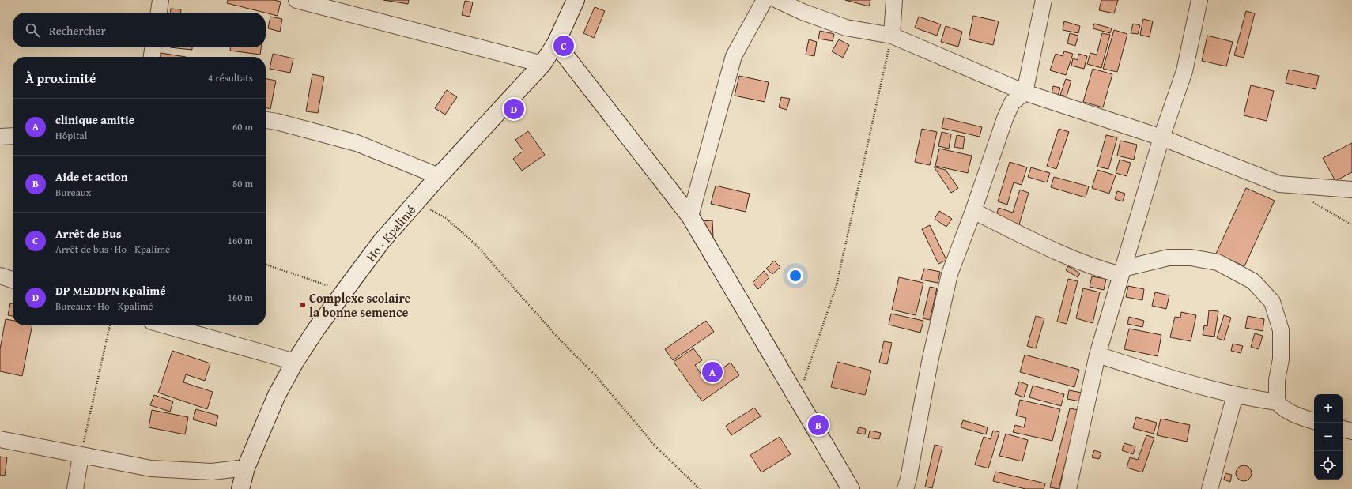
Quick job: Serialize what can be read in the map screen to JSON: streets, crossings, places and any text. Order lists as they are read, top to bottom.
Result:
{
  "streets": {
    "main road": ["Ho - Kpalimé"]
  },
  "places": ["Complexe scolaire la bonne semence"],
  "page": {
    "search": "Rechercher",
    "pins": [
      "C",
      "D",
      "A",
      "B"
    ],
    "heading": ["À proximité", "4 résultats"],
    "list": [
      {
        "mark": "A",
        "name": "clinique amitie",
        "note": "Hôpital",
        "value": "60 m"
      },
      {
        "mark": "B",
        "name": "Aide et action",
        "note": "Bureaux",
        "value": "80 m"
      },
      {
        "mark": "C",
        "name": "Arrêt de Bus",
        "note": "Arrêt de bus · Ho - Kpalimé",
        "value": "160 m"
      },
      {
        "mark": "D",
        "name": "DP MEDDPN Kpalimé",
        "note": "Bureaux · Ho - Kpalimé",
        "value": "160 m"
      }
    ],
    "map_buttons": ["+", "−"]
  }
}
